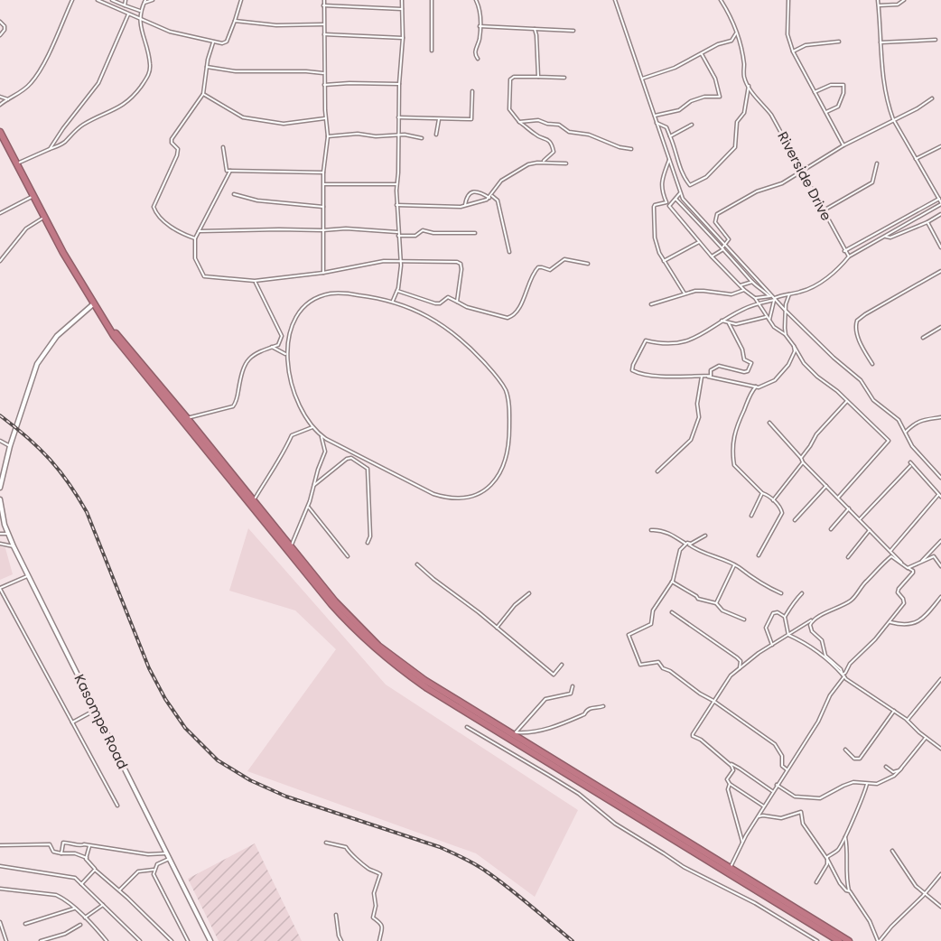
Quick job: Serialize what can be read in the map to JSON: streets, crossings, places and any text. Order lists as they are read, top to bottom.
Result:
{
  "streets": {
    "street": ["Riverside Drive", "Kasompe Road"]
  }
}
